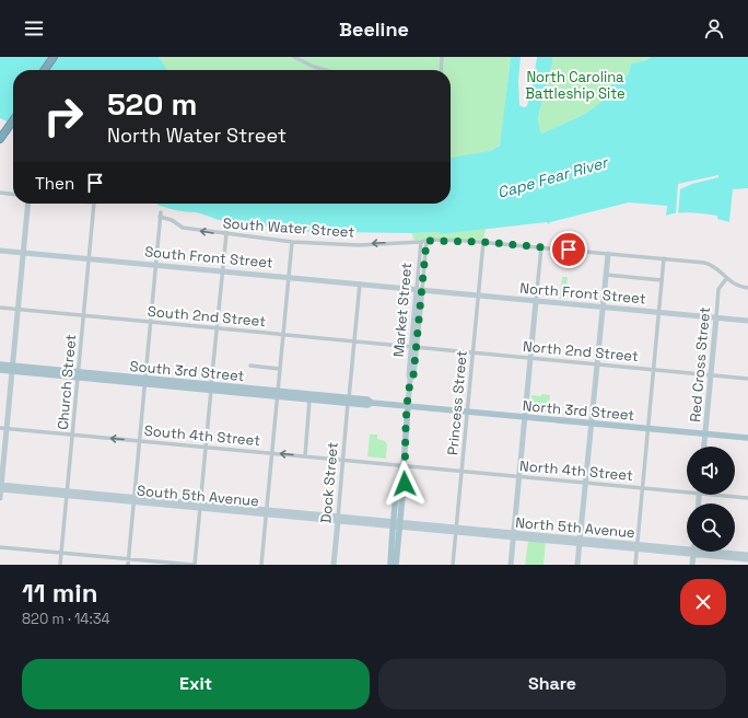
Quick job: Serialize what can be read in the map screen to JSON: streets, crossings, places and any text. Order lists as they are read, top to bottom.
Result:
{
  "streets": {
    "main road": ["Market Street", "South 3rd Street", "North 3rd Street"],
    "street": [
      "South Water Street",
      "South Front Street",
      "North Front Street",
      "South 2nd Street",
      "North 2nd Street",
      "Red Cross Street",
      "Church Street",
      "Princess Street",
      "South 4th Street",
      "North 4th Street",
      "Dock Street",
      "South 5th Avenue",
      "North 5th Avenue"
    ]
  },
  "crossings": [
    ["South Water Street", "South Front Street"],
    ["South Water Street", "Market Street"],
    ["South Water Street", "Red Cross Street"],
    ["South Water Street", "Princess Street"],
    ["South Front Street", "North Front Street"],
    ["South Front Street", "Market Street"],
    ["South Front Street", "Church Street"],
    ["South Front Street", "Dock Street"],
    ["North Front Street", "Market Street"],
    ["North Front Street", "Red Cross Street"],
    ["North Front Street", "Princess Street"],
    ["Market Street", "South 2nd Street"],
    ["Market Street", "North 2nd Street"],
    ["Market Street", "South 3rd Street"],
    ["Market Street", "North 3rd Street"],
    ["Market Street", "South 4th Street"],
    ["Market Street", "North 4th Street"],
    ["Market Street", "South 5th Avenue"],
    ["Market Street", "North 5th Avenue"],
    ["South 2nd Street", "North 2nd Street"],
    ["South 2nd Street", "Church Street"],
    ["South 2nd Street", "Dock Street"],
    ["North 2nd Street", "Red Cross Street"],
    ["North 2nd Street", "Princess Street"],
    ["Red Cross Street", "North 3rd Street"],
    ["South 3rd Street", "Church Street"],
    ["South 3rd Street", "North 3rd Street"],
    ["South 3rd Street", "Dock Street"],
    ["Church Street", "South 4th Street"],
    ["Church Street", "South 5th Avenue"],
    ["Princess Street", "North 3rd Street"],
    ["Princess Street", "North 4th Street"],
    ["Princess Street", "North 5th Avenue"],
    ["South 4th Street", "North 4th Street"],
    ["South 4th Street", "Dock Street"],
    ["Dock Street", "South 5th Avenue"],
    ["South 5th Avenue", "North 5th Avenue"]
  ],
  "water": ["Cape Fear River"],
  "parks": ["North Carolina Battleship Site"],
  "page": {
    "header": "Beeline",
    "turn": ["520 m", "North Water Street"],
    "then": "Then",
    "heading": ["11 min", "820 m · 14:34"],
    "buttons": ["Exit", "Share"]
  }
}
